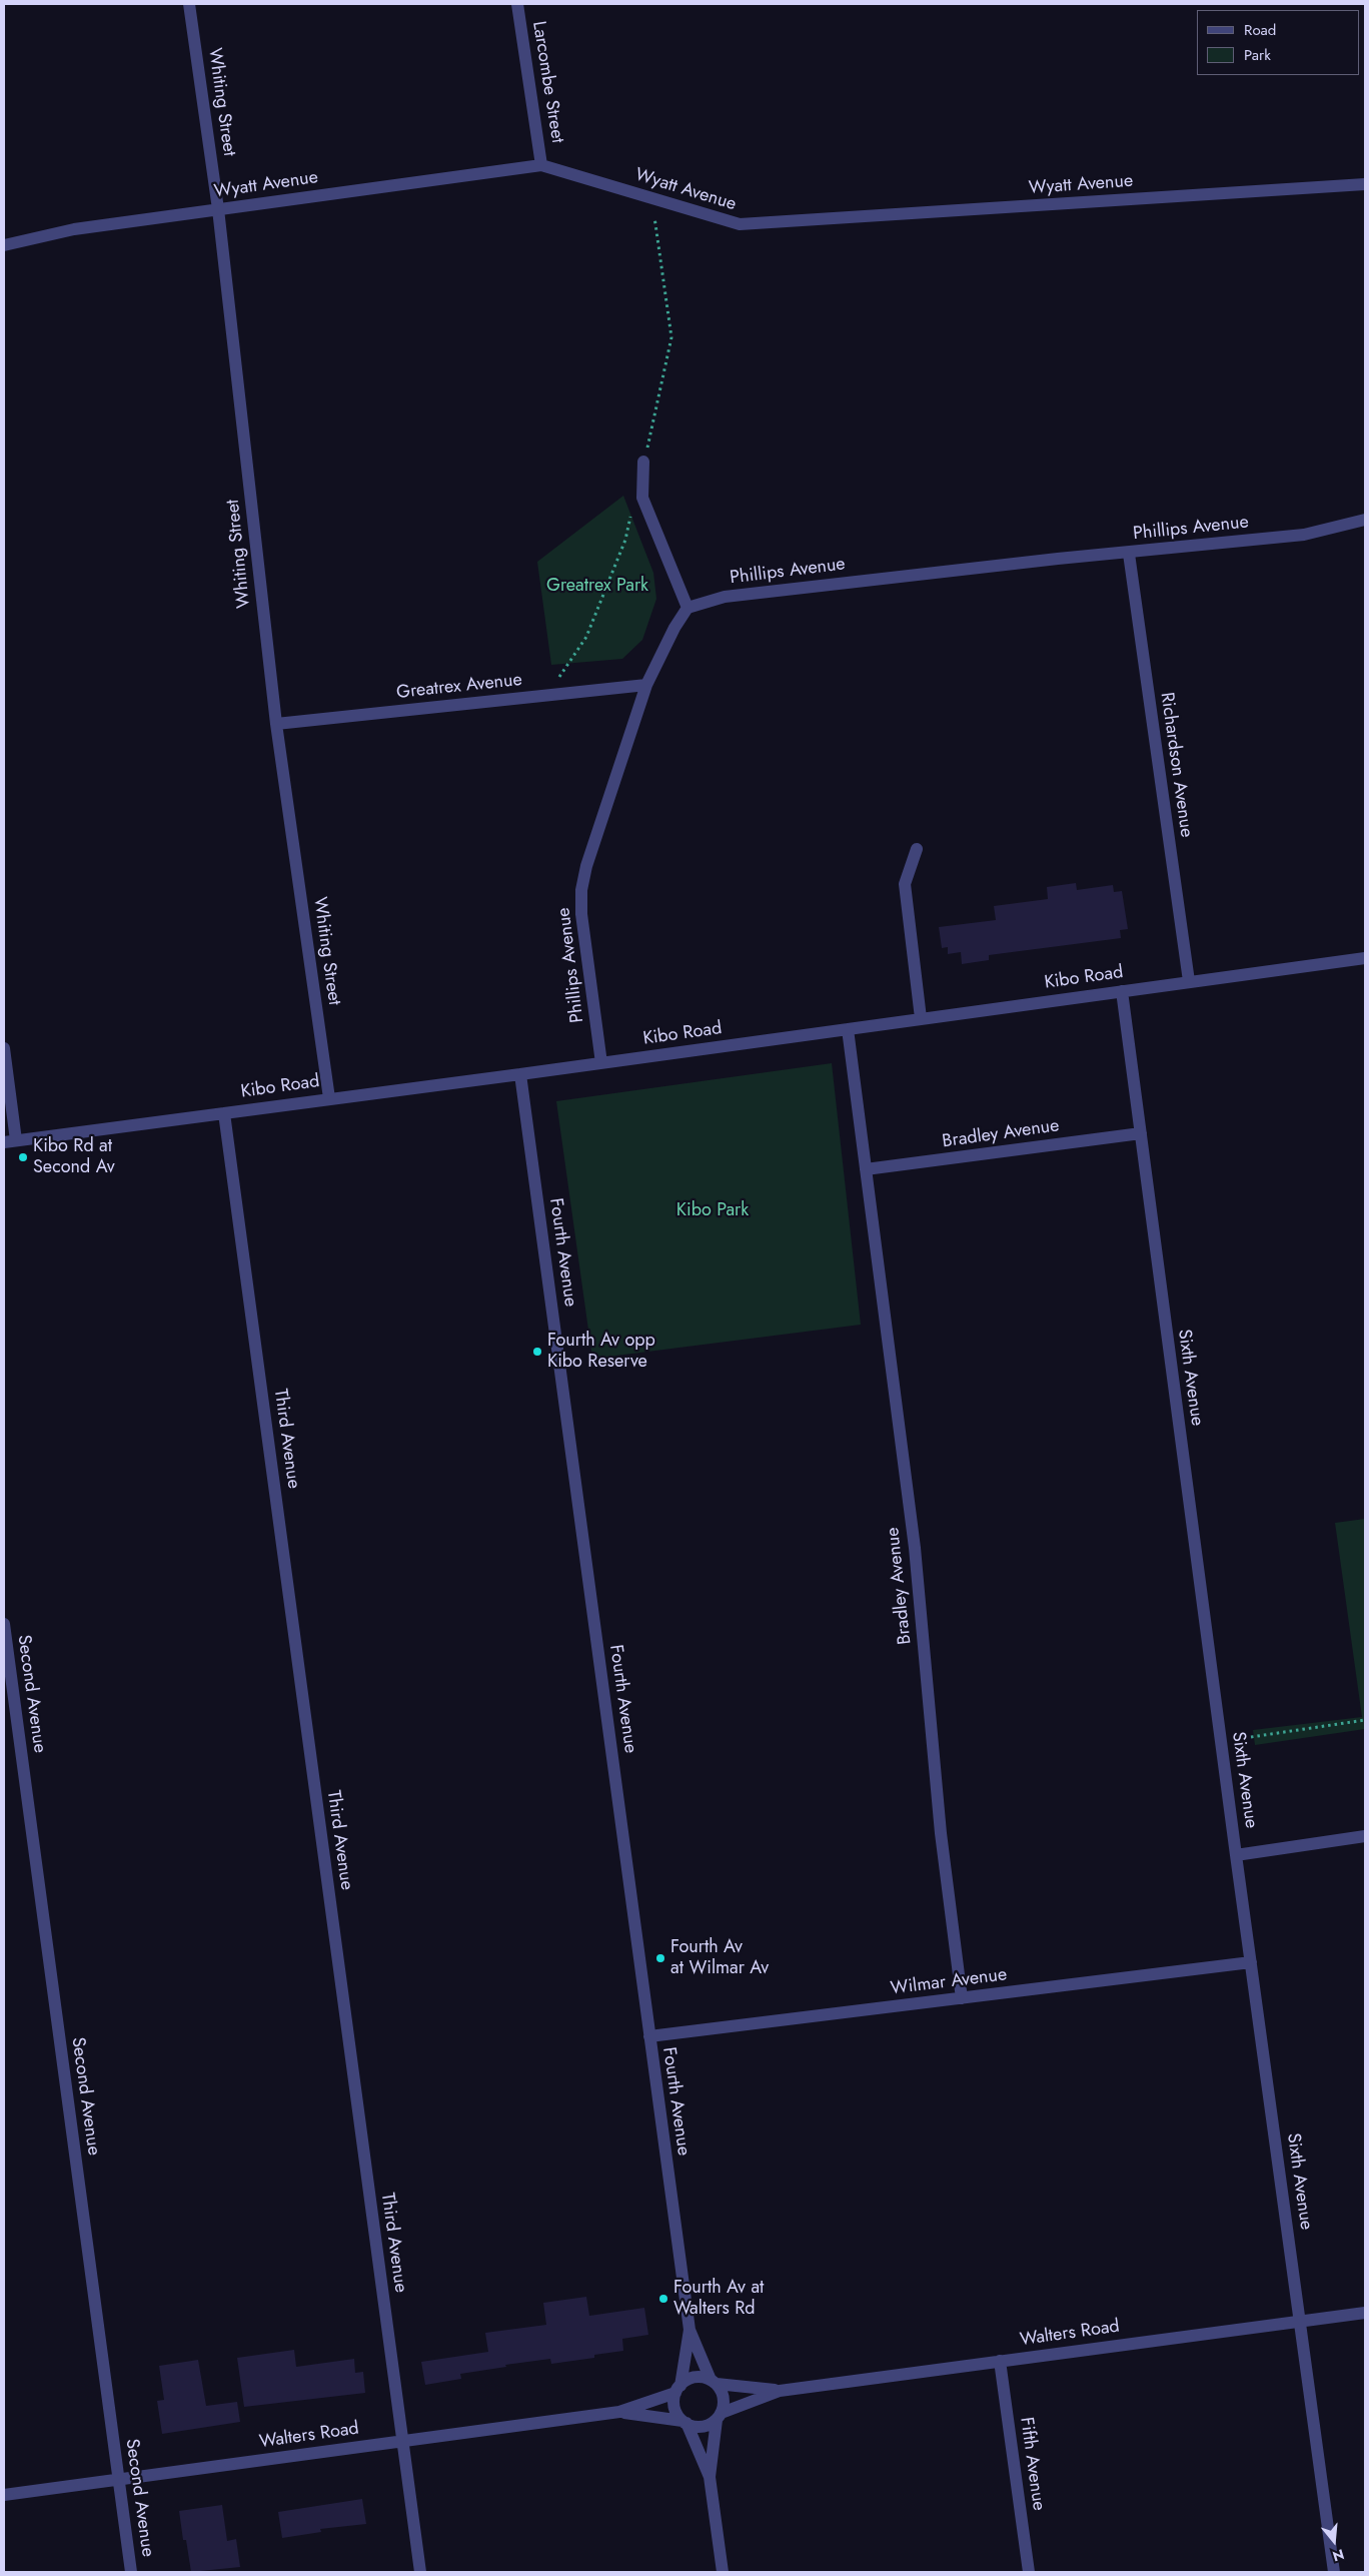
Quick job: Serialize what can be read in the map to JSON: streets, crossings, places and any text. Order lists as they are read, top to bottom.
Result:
{
  "streets": {
    "street": [
      "Larcombe Street",
      "Whiting Street",
      "Wyatt Avenue",
      "Phillips Avenue",
      "Greatrex Avenue",
      "Richardson Avenue",
      "Kibo Road",
      "Bradley Avenue",
      "Fourth Avenue",
      "Sixth Avenue",
      "Third Avenue",
      "Second Avenue",
      "Wilmar Avenue",
      "Walters Road",
      "Fifth Avenue"
    ]
  },
  "crossings": [
    ["Larcombe Street", "Wyatt Avenue"],
    ["Whiting Street", "Wyatt Avenue"],
    ["Whiting Street", "Greatrex Avenue"],
    ["Whiting Street", "Kibo Road"],
    ["Phillips Avenue", "Greatrex Avenue"],
    ["Phillips Avenue", "Richardson Avenue"],
    ["Phillips Avenue", "Kibo Road"],
    ["Richardson Avenue", "Kibo Road"],
    ["Kibo Road", "Bradley Avenue"],
    ["Kibo Road", "Fourth Avenue"],
    ["Kibo Road", "Sixth Avenue"],
    ["Kibo Road", "Third Avenue"],
    ["Bradley Avenue", "Sixth Avenue"],
    ["Bradley Avenue", "Wilmar Avenue"],
    ["Fourth Avenue", "Wilmar Avenue"],
    ["Fourth Avenue", "Walters Road"],
    ["Sixth Avenue", "Wilmar Avenue"],
    ["Sixth Avenue", "Walters Road"],
    ["Third Avenue", "Walters Road"],
    ["Second Avenue", "Walters Road"],
    ["Walters Road", "Fifth Avenue"]
  ],
  "parks": ["Greatrex Park", "Kibo Park"],
  "places": [
    "Kibo Rd at Second Av",
    "Fourth Av opp Kibo Reserve",
    "Fourth Av at Wilmar Av",
    "Fourth Av at Walters Rd"
  ],
  "legend": ["Road", "Park"],
  "north": "bottom"
}
